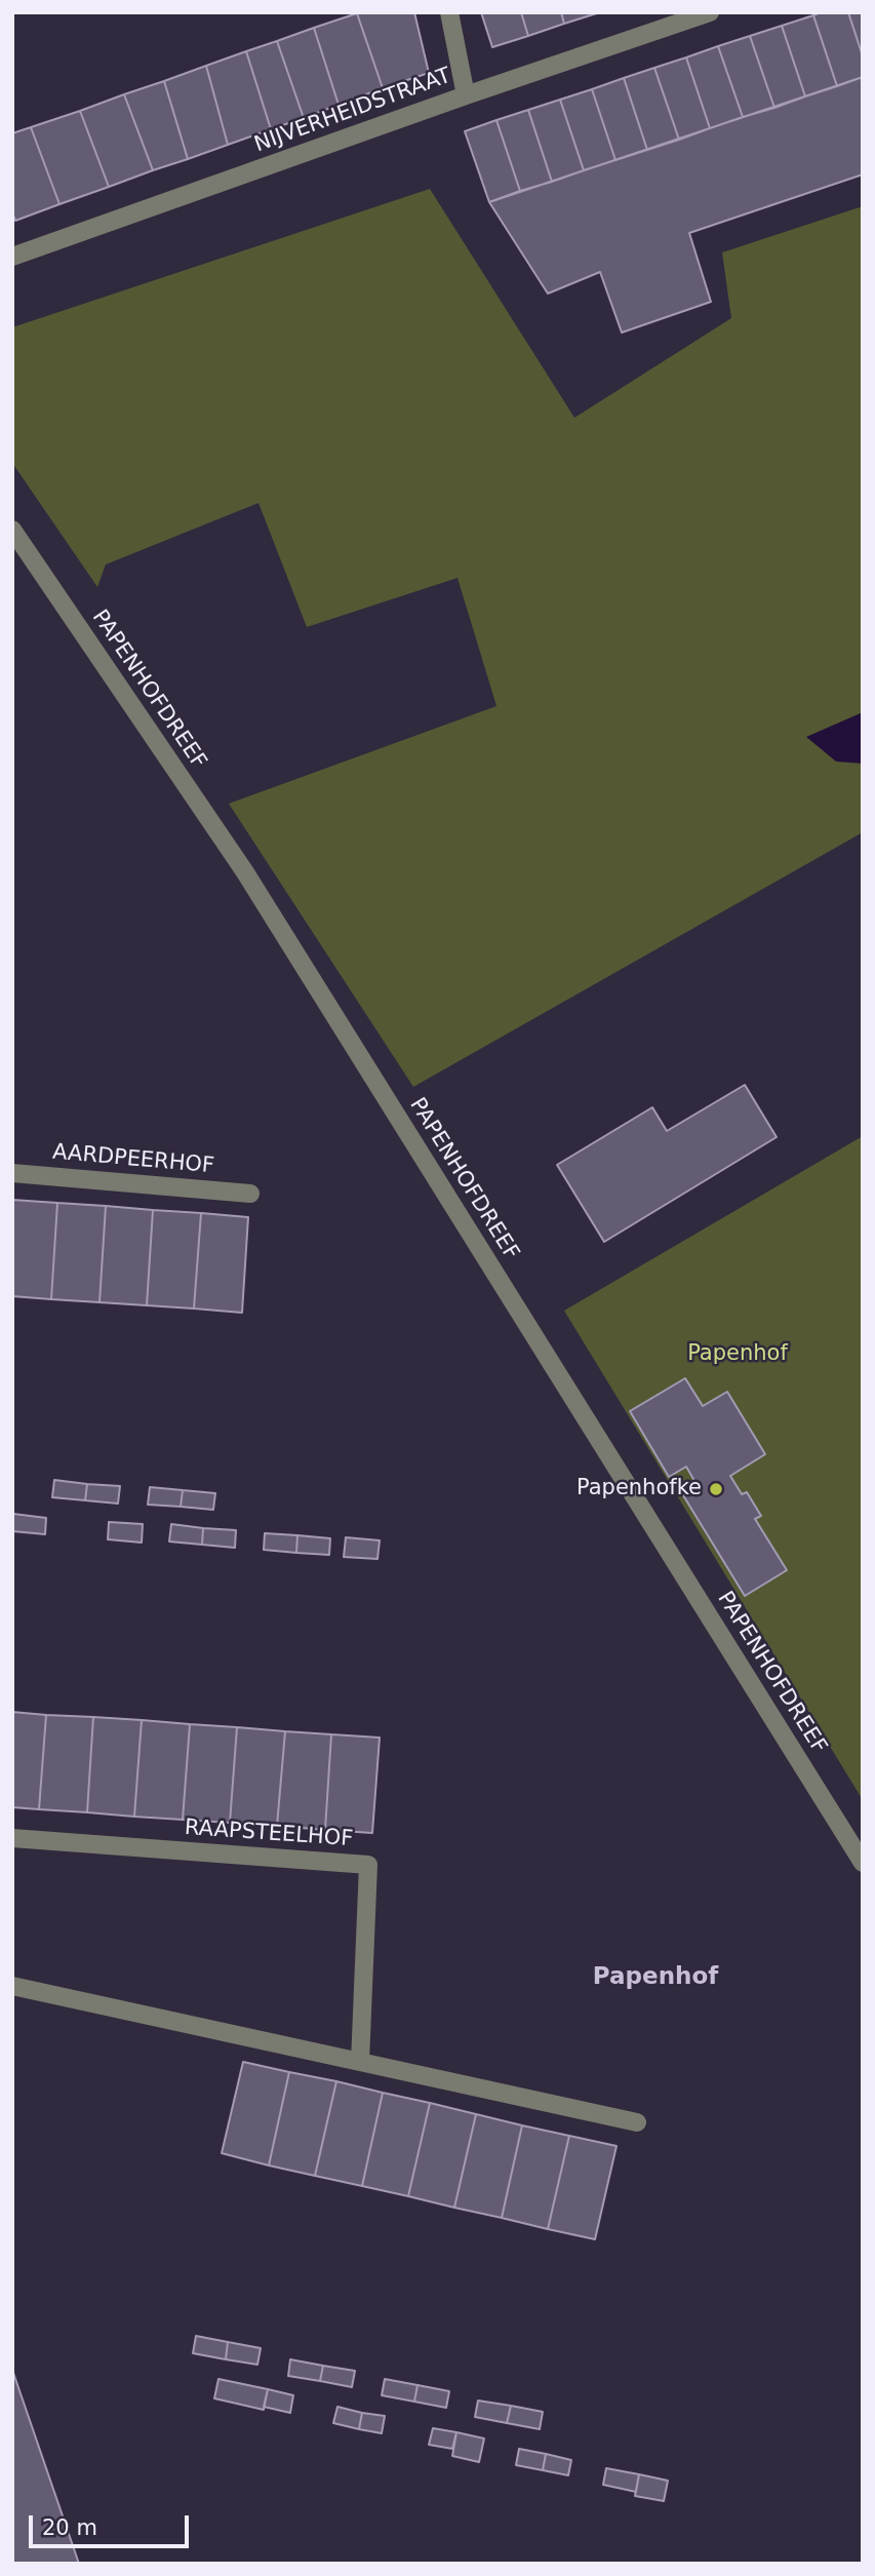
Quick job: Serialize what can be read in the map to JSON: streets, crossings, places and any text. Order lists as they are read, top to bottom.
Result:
{
  "streets": {
    "street": [
      "NIJVERHEIDSTRAAT",
      "PAPENHOFDREEF",
      "AARDPEERHOF",
      "RAAPSTEELHOF"
    ]
  },
  "districts": ["Papenhof"],
  "parks": ["Papenhof"],
  "places": ["Papenhofke"],
  "scale_bar": "20 m"
}
